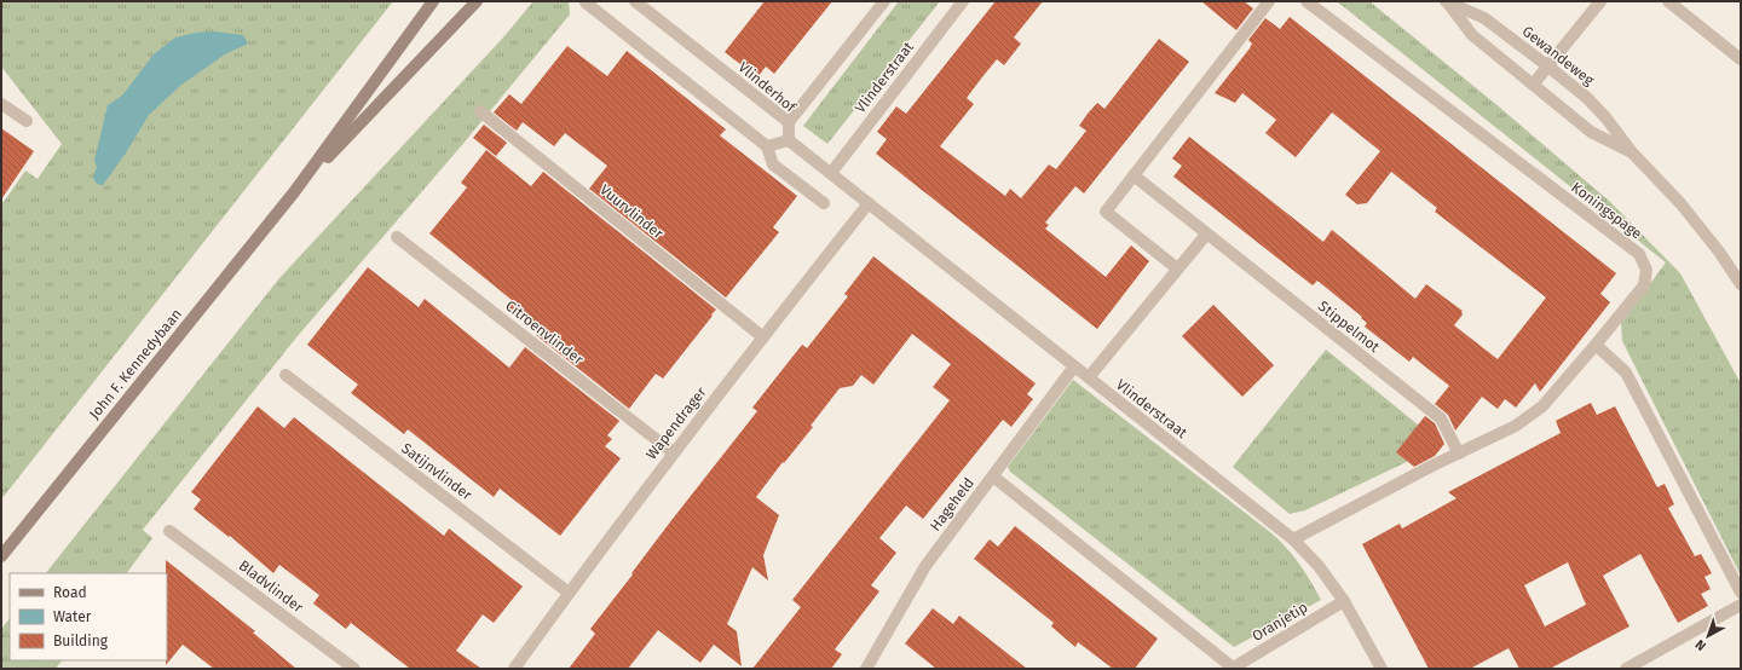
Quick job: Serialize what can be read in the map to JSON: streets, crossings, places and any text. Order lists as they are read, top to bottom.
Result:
{
  "streets": {
    "main road": ["John F. Kennedybaan"],
    "street": [
      "Gewandeweg",
      "Vlinderstraat",
      "Vlinderhof",
      "Koningspage",
      "Vuurvlinder",
      "Stippelmot",
      "Citroenvlinder",
      "Wapendrager",
      "Satijnvlinder",
      "Hageheld",
      "Bladvlinder",
      "Oranjetip"
    ]
  },
  "crossings": [
    ["Vlinderstraat", "Wapendrager"],
    ["Vlinderstraat", "Hageheld"],
    ["Vlinderstraat", "Oranjetip"],
    ["Vuurvlinder", "Wapendrager"],
    ["Citroenvlinder", "Wapendrager"],
    ["Wapendrager", "Satijnvlinder"]
  ],
  "legend": ["Road", "Water", "Building"],
  "north": "bottom left"
}
